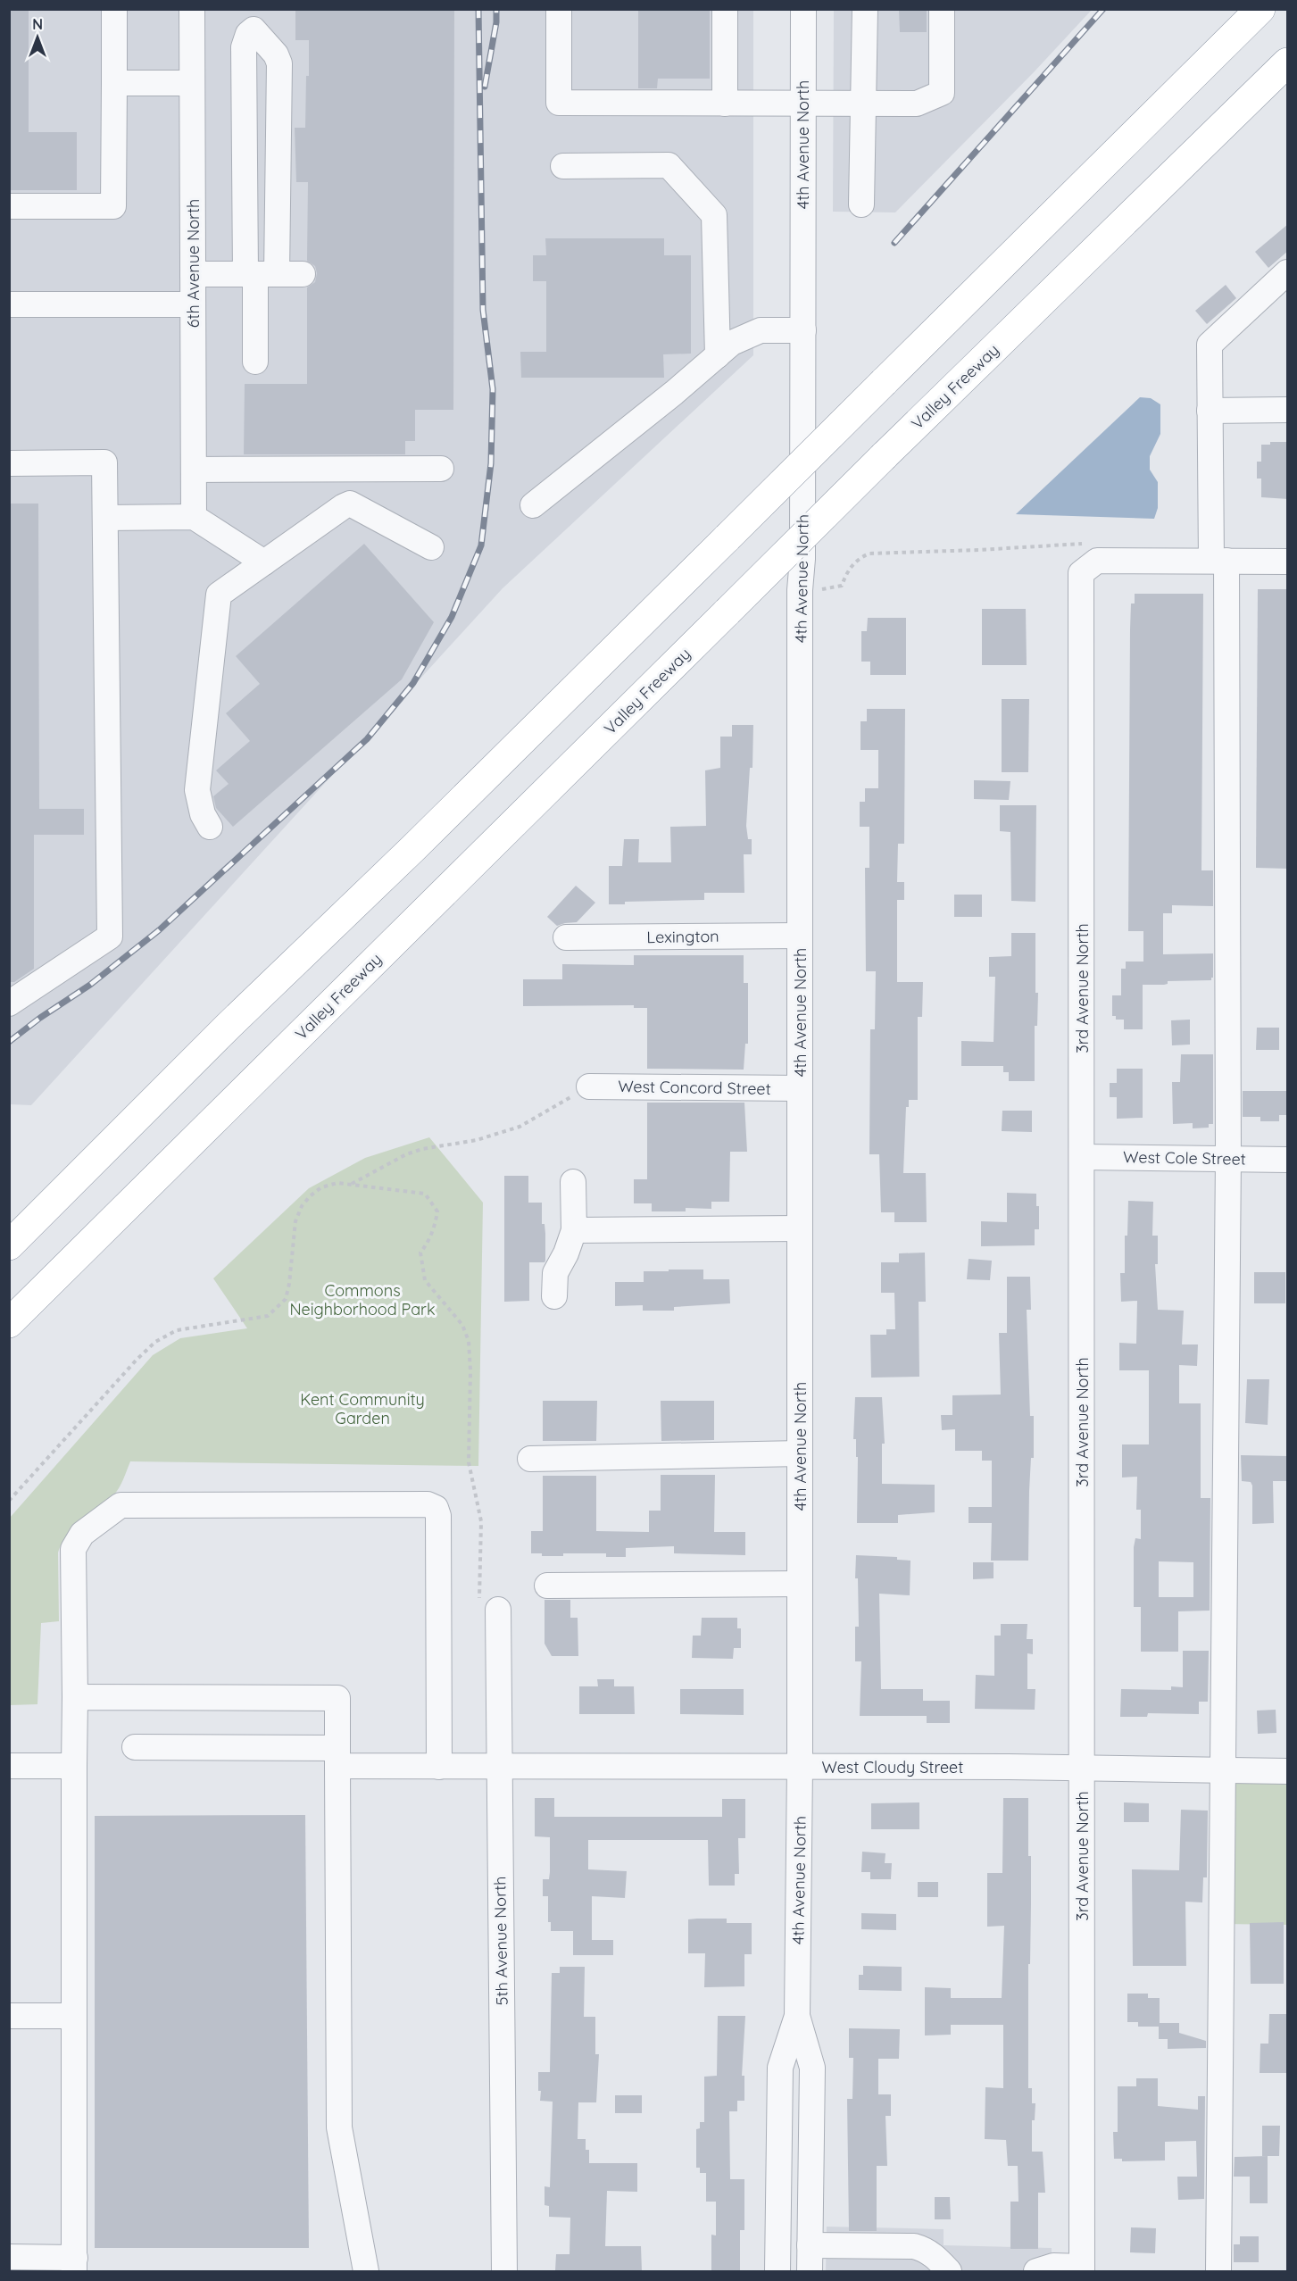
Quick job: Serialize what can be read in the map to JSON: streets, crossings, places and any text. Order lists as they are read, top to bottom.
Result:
{
  "streets": {
    "highway": ["Valley Freeway"],
    "street": [
      "4th Avenue North",
      "6th Avenue North",
      "Lexington",
      "3rd Avenue North",
      "West Concord Street",
      "West Cole Street",
      "West Cloudy Street",
      "5th Avenue North"
    ]
  },
  "crossings": [
    ["4th Avenue North", "Lexington"],
    ["4th Avenue North", "West Concord Street"],
    ["4th Avenue North", "West Cloudy Street"],
    ["3rd Avenue North", "West Cole Street"],
    ["3rd Avenue North", "West Cloudy Street"],
    ["West Cloudy Street", "5th Avenue North"]
  ],
  "parks": ["Commons Neighborhood Park", "Kent Community Garden"],
  "north": "top"
}
